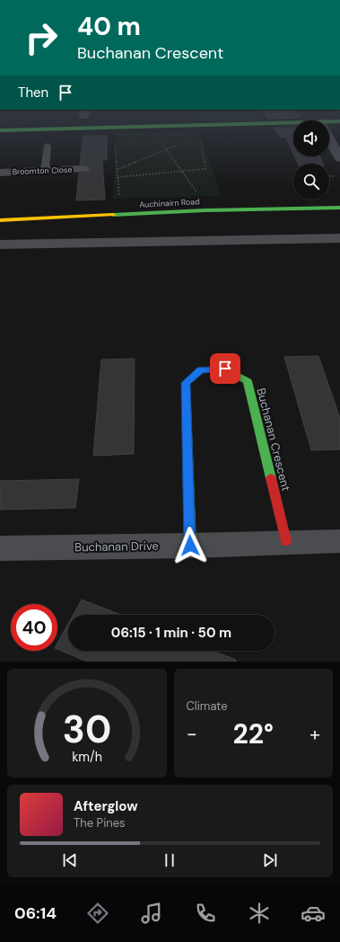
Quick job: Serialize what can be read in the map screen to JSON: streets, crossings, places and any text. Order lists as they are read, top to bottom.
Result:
{
  "streets": {
    "street": [
      "Broomton Close",
      "Auchinairn Road",
      "Buchanan Crescent",
      "Buchanan Drive"
    ]
  },
  "crossings": [
    ["Buchanan Crescent", "Buchanan Drive"]
  ],
  "page": {
    "turn": ["40 m", "Buchanan Crescent"],
    "then": "Then",
    "limit": "40",
    "trip": "06:15 · 1 min · 50 m",
    "tile": "Climate",
    "heat": ["−", "22°", "+"],
    "song": ["Afterglow", "The Pines"],
    "tabs": "06:14",
    "gauge": ["30", "km/h"]
  }
}
